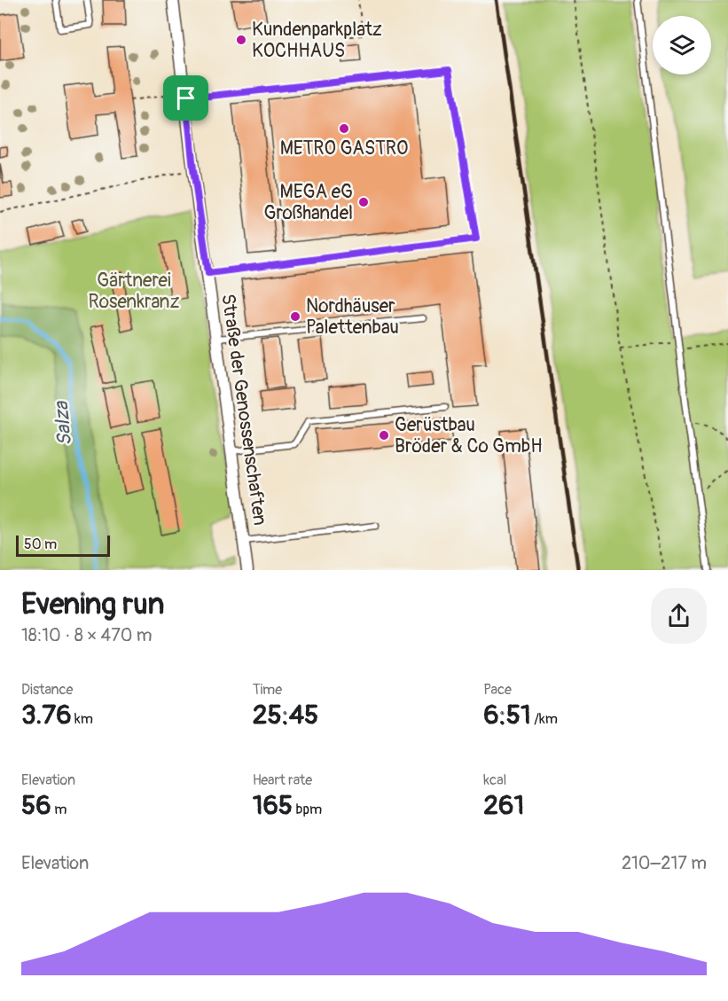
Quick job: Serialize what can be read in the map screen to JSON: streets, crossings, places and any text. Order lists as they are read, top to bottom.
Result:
{
  "streets": {
    "street": ["Straße der Genossenschaften"]
  },
  "water": ["Salza"],
  "parks": ["Gärtnerei Rosenkranz"],
  "places": [
    "Kundenparkplatz KOCHHAUS",
    "METRO GASTRO",
    "MEGA eG Großhandel",
    "Nordhäuser Palettenbau",
    "Gerüstbau Bröder & Co GmbH"
  ],
  "scale_bar": "50 m",
  "page": {
    "scale": "50 m",
    "heading": ["Evening run", "18:10 · 8 × 470 m"],
    "stats": [
      ["Distance", "3.76 km"],
      ["Time", "25:45"],
      ["Pace", "6:51 /km"],
      ["Elevation", "56 m"],
      ["Heart rate", "165 bpm"],
      ["kcal", "261"]
    ],
    "chart": ["Elevation", "210–217 m"]
  }
}
